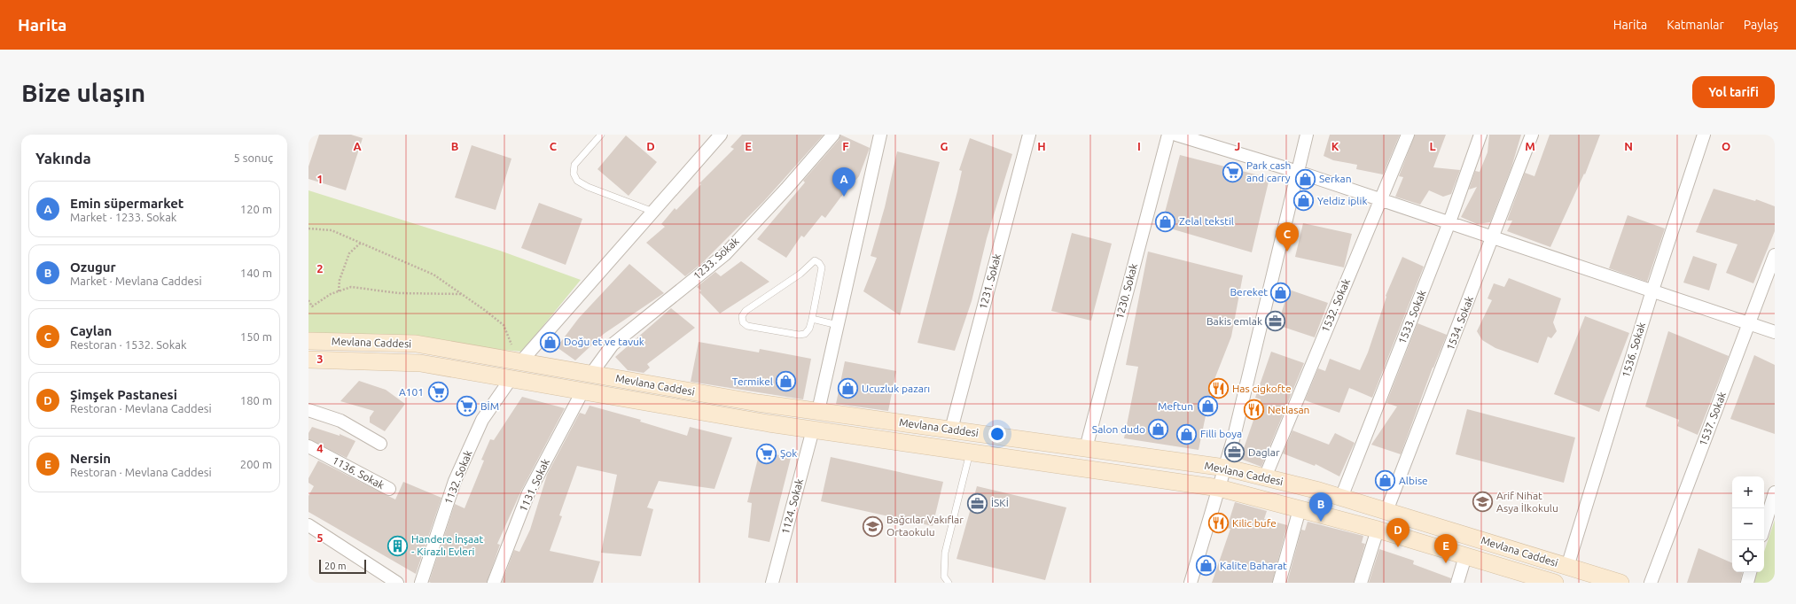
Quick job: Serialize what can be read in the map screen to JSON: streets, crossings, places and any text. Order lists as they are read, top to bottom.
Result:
{
  "streets": {
    "main road": ["Mevlana Caddesi"],
    "street": [
      "1233. Sokak",
      "1231. Sokak",
      "1230. Sokak",
      "1532. Sokak",
      "1533. Sokak",
      "1534. Sokak",
      "1536. Sokak",
      "1537. Sokak",
      "1136. Sokak",
      "1132. Sokak",
      "1131. Sokak",
      "1124. Sokak"
    ]
  },
  "crossings": [
    ["1233. Sokak", "Mevlana Caddesi"],
    ["1231. Sokak", "Mevlana Caddesi"],
    ["1230. Sokak", "Mevlana Caddesi"],
    ["1532. Sokak", "Mevlana Caddesi"],
    ["1533. Sokak", "Mevlana Caddesi"],
    ["1534. Sokak", "Mevlana Caddesi"],
    ["Mevlana Caddesi", "1536. Sokak"],
    ["Mevlana Caddesi", "1132. Sokak"],
    ["Mevlana Caddesi", "1131. Sokak"],
    ["Mevlana Caddesi", "1124. Sokak"]
  ],
  "places": {
    "supermarket": [
      "Park cash and carry",
      "A101",
      "BİM",
      "Şok"
    ],
    "shop": [
      "Serkan",
      "Yeldiz iplik",
      "Zelal tekstil",
      "Bereket",
      "Doğu et ve tavuk",
      "Termikel",
      "Ucuzluk pazarı",
      "Meftun",
      "Salon dudo",
      "Filli boya",
      "Albise",
      "Kalite Baharat"
    ],
    "office": ["Bakis emlak", "Daglar", "İSKİ"],
    "restaurant": ["Has cigkofte", "Netlasan", "Kilic bufe"],
    "school or university": ["Arif Nihat Asya İlkokulu", "Bağcılar Vakıflar Ortaokulu"],
    "building": ["Handere İnşaat - Kirazlı Evleri"]
  },
  "scale_bar": "20 m",
  "page": {
    "header": "Harita",
    "nav": ["Harita", "Katmanlar", "Paylaş"],
    "buttons": "Yol tarifi",
    "title": "Bize ulaşın",
    "heading": ["Yakında", "5 sonuç"],
    "pins": [
      "A",
      "C",
      "B",
      "D",
      "E"
    ],
    "list": [
      {
        "mark": "A",
        "name": "Emin süpermarket",
        "note": "Market · 1233. Sokak",
        "value": "120 m"
      },
      {
        "mark": "B",
        "name": "Ozugur",
        "note": "Market · Mevlana Caddesi",
        "value": "140 m"
      },
      {
        "mark": "C",
        "name": "Caylan",
        "note": "Restoran · 1532. Sokak",
        "value": "150 m"
      },
      {
        "mark": "D",
        "name": "Şimşek Pastanesi",
        "note": "Restoran · Mevlana Caddesi",
        "value": "180 m"
      },
      {
        "mark": "E",
        "name": "Nersin",
        "note": "Restoran · Mevlana Caddesi",
        "value": "200 m"
      }
    ],
    "map_buttons": ["+", "−"],
    "scale": "20 m"
  },
  "grid": {
    "columns": [
      "A",
      "B",
      "C",
      "D",
      "E",
      "F",
      "G",
      "H",
      "I",
      "J",
      "K",
      "L",
      "M",
      "N",
      "O"
    ],
    "rows": [
      "1",
      "2",
      "3",
      "4",
      "5"
    ]
  }
}
